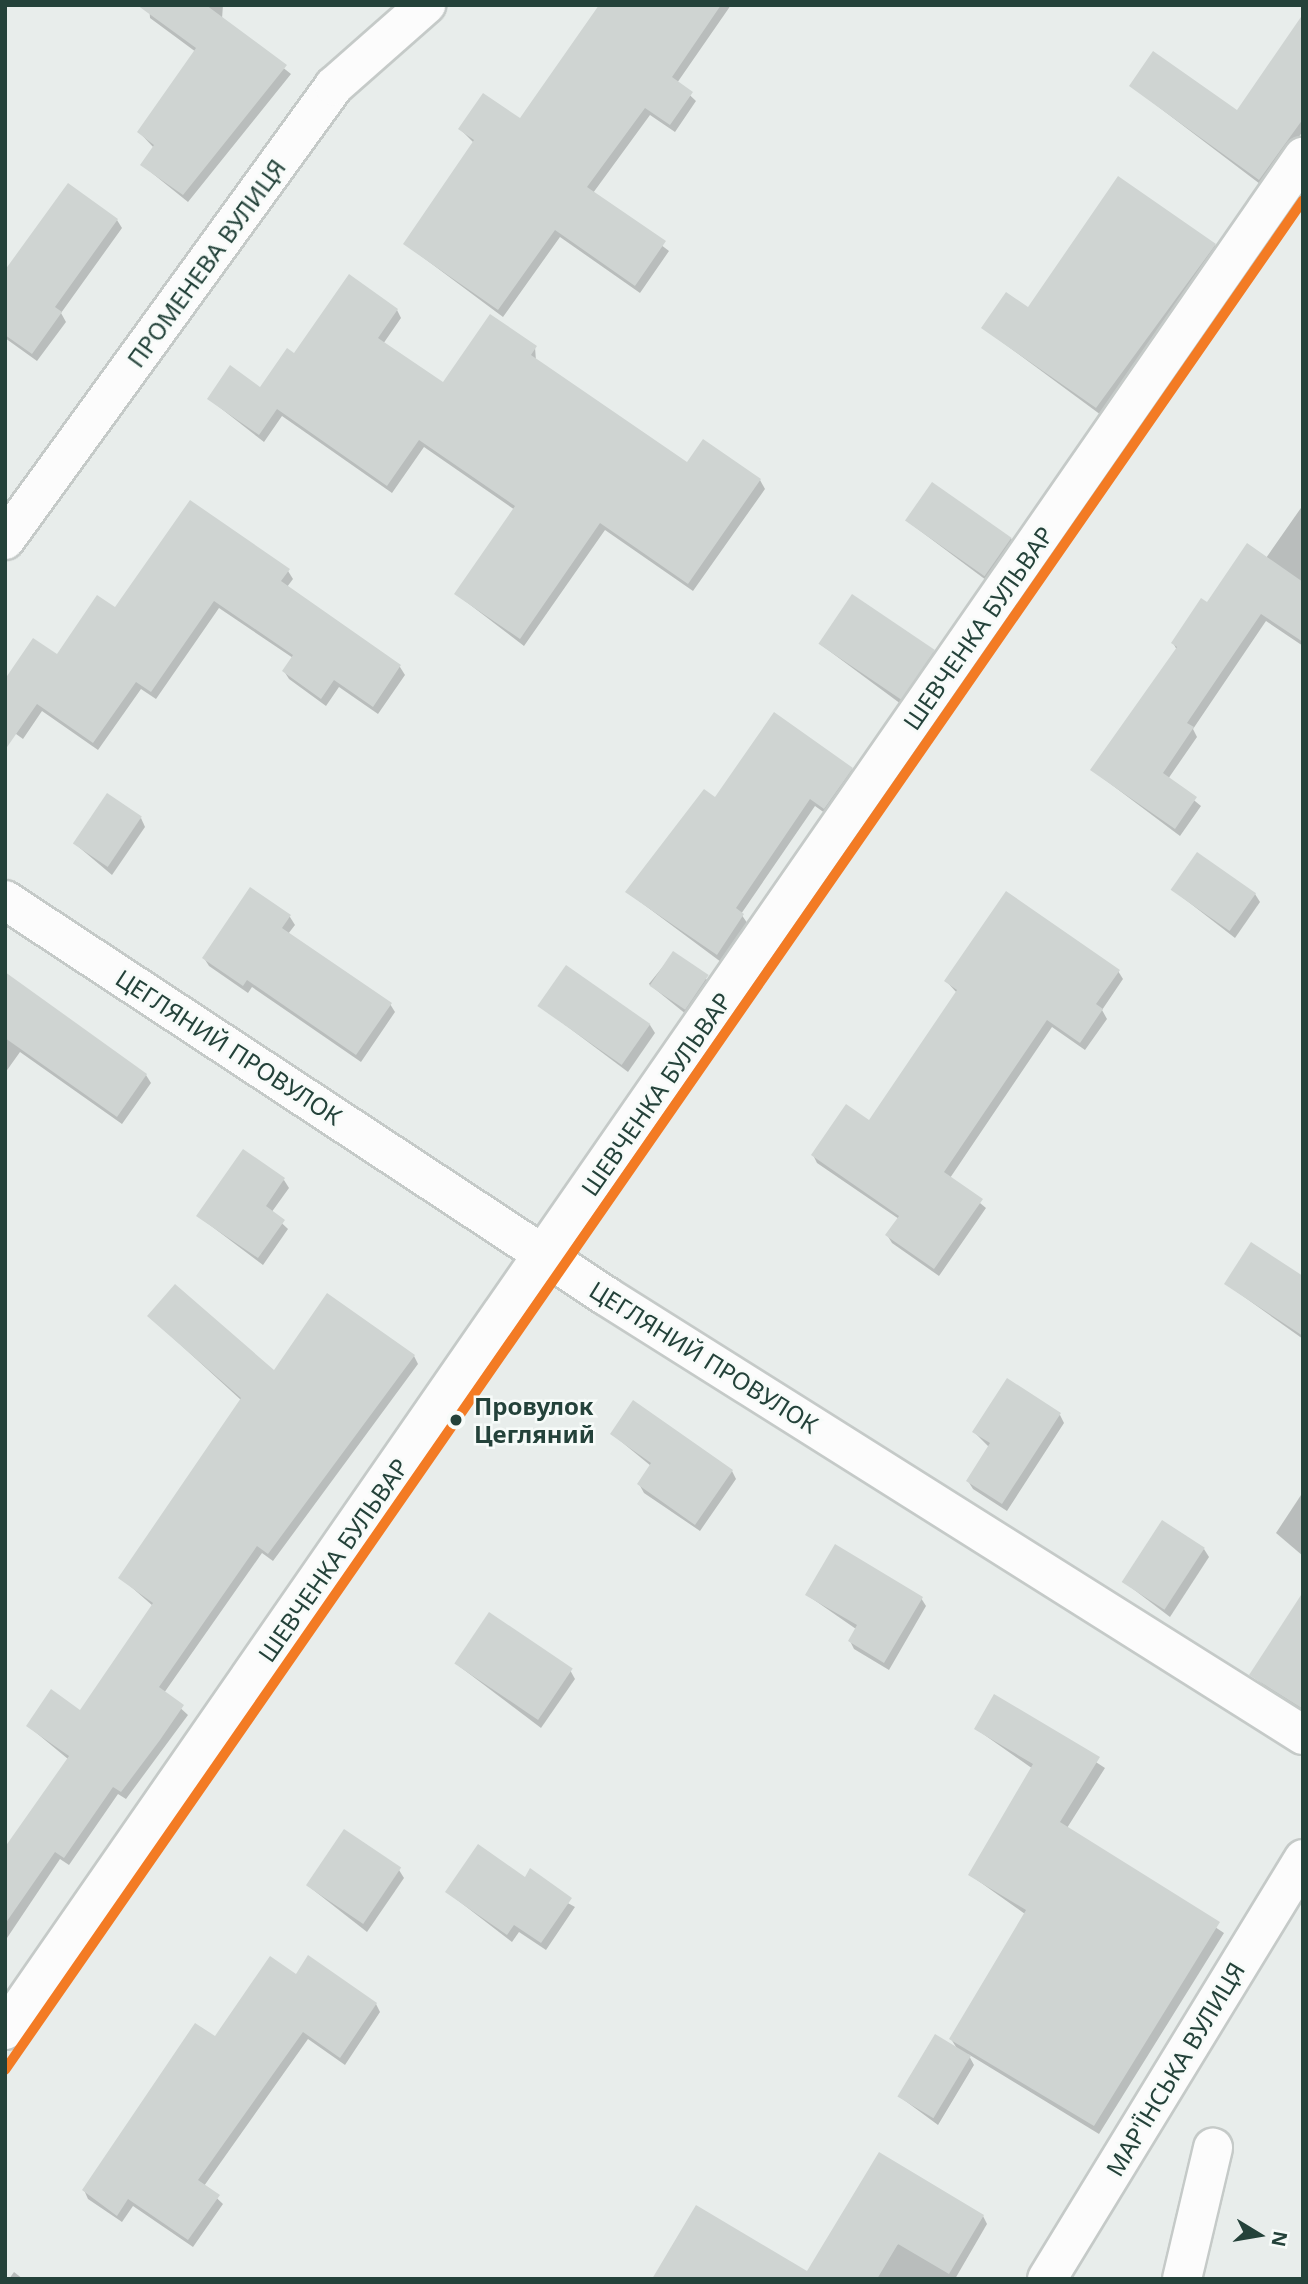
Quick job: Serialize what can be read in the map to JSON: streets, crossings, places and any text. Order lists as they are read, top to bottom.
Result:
{
  "streets": {
    "street": [
      "ПРОМЕНЕВА ВУЛИЦЯ",
      "ШЕВЧЕНКА БУЛЬВАР",
      "ЦЕГЛЯНИЙ ПРОВУЛОК",
      "МАР'ЇНСЬКА ВУЛИЦЯ"
    ]
  },
  "crossings": [
    ["ШЕВЧЕНКА БУЛЬВАР", "ЦЕГЛЯНИЙ ПРОВУЛОК"]
  ],
  "places": ["Провулок Цегляний"],
  "north": "right"
}
